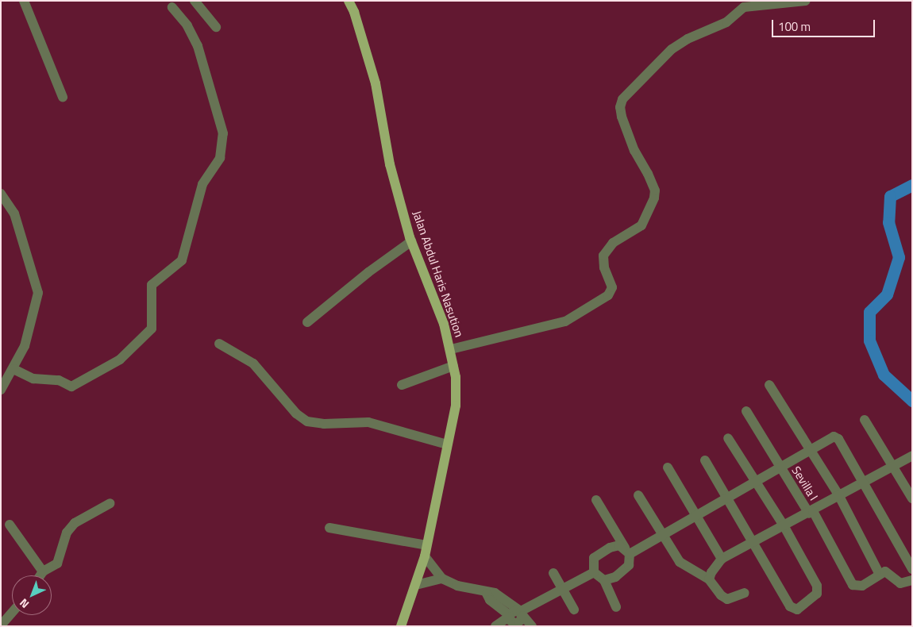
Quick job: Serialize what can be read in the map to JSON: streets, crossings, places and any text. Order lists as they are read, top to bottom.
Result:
{
  "streets": {
    "main road": ["Jalan Abdul Haris Nasution"],
    "street": ["Sevilla I"]
  },
  "scale_bar": "100 m",
  "north": "bottom left"
}
